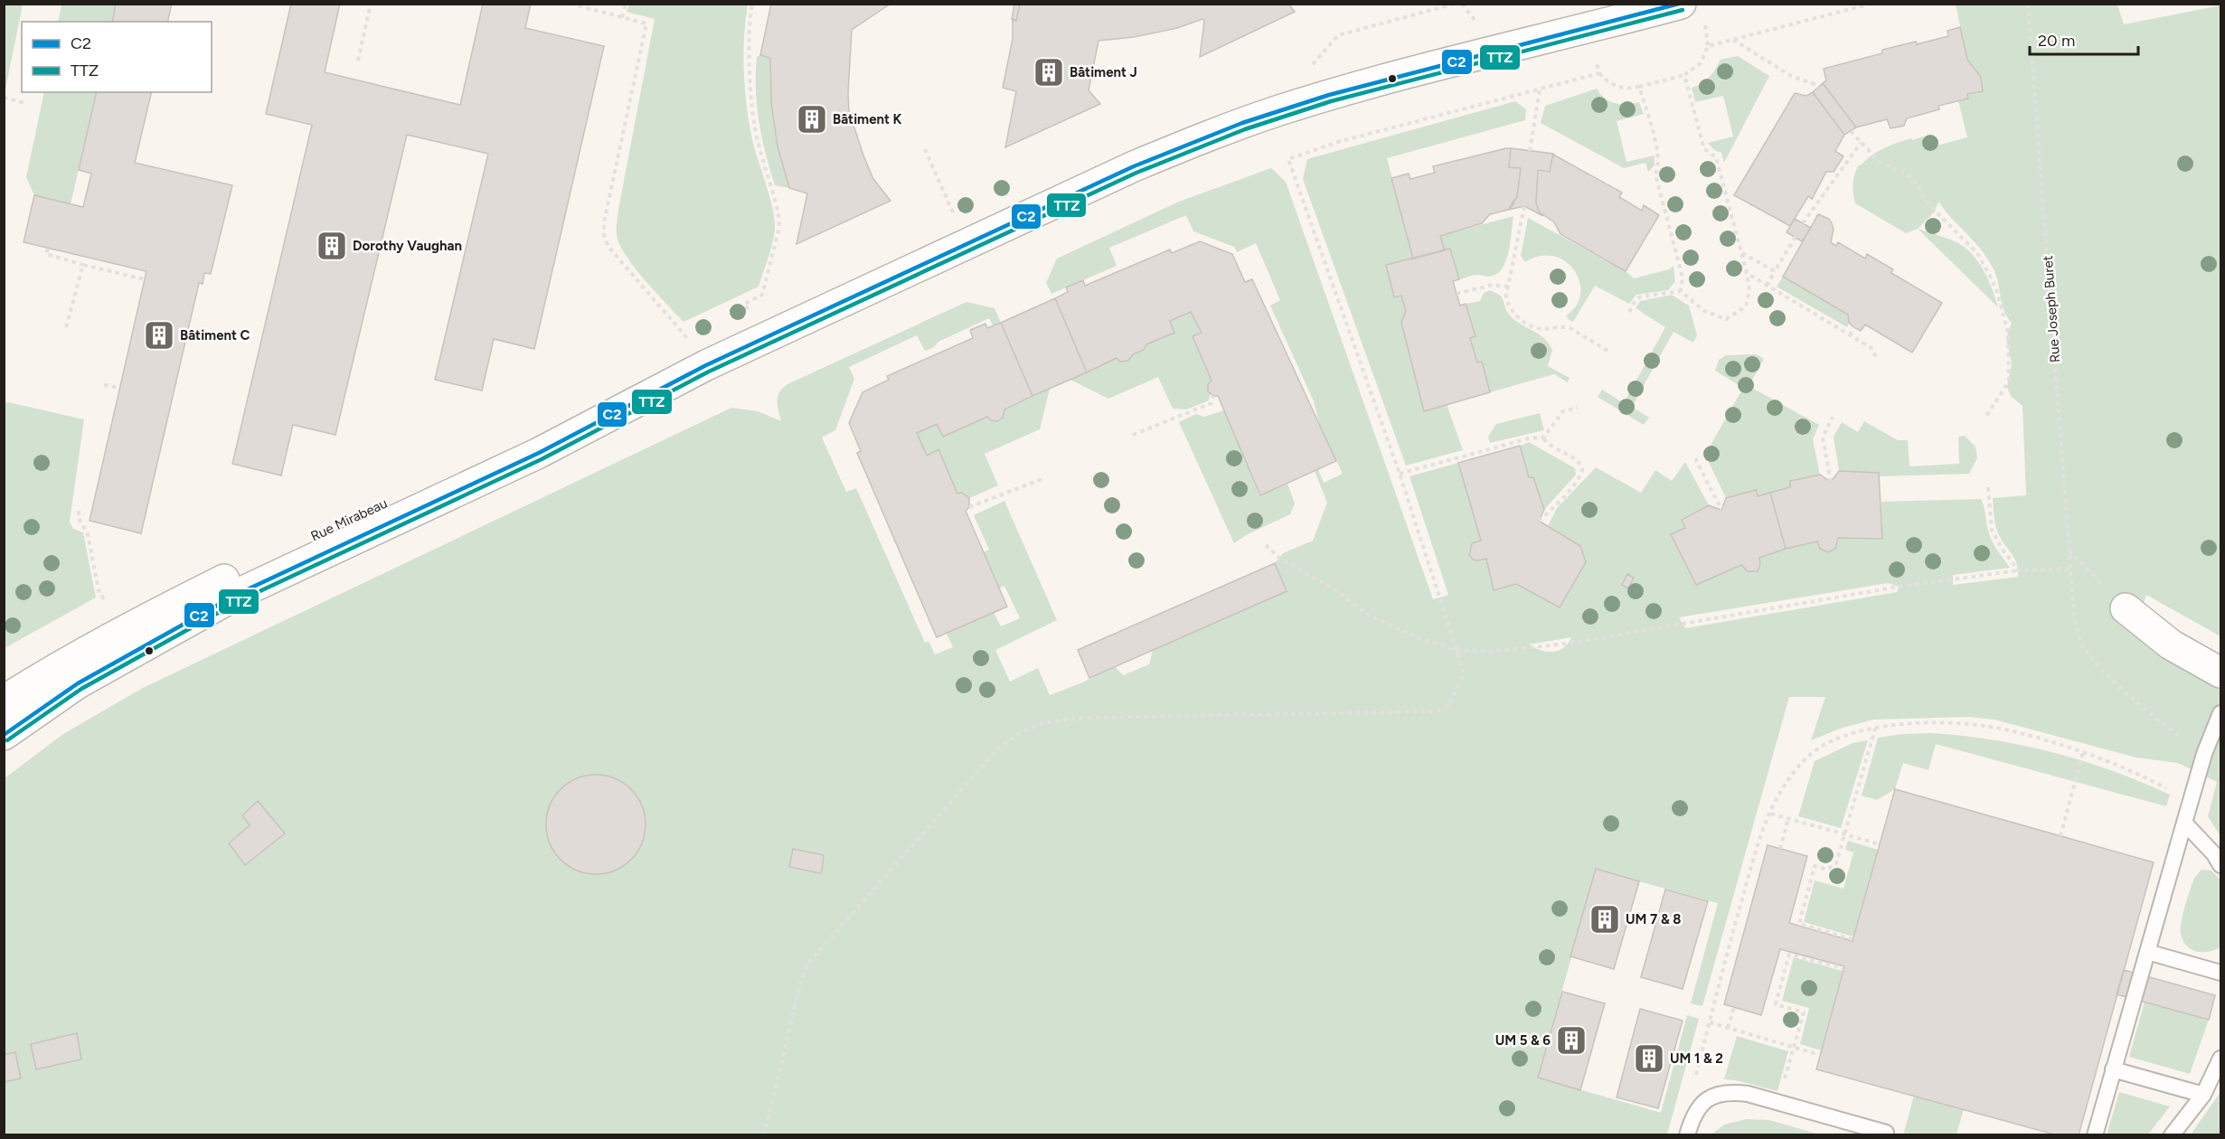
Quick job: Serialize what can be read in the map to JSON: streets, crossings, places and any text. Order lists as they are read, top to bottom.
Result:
{
  "streets": {
    "street": ["Rue Mirabeau"],
    "path": ["Rue Joseph Buret"]
  },
  "places": {
    "building": [
      "Bâtiment J",
      "Bâtiment K",
      "Dorothy Vaughan",
      "Bâtiment C",
      "UM 7 & 8",
      "UM 5 & 6",
      "UM 1 & 2"
    ]
  },
  "lines": ["transit line C2", "transit line TTZ"],
  "legend": ["C2", "TTZ"],
  "scale_bar": "20 m"
}
